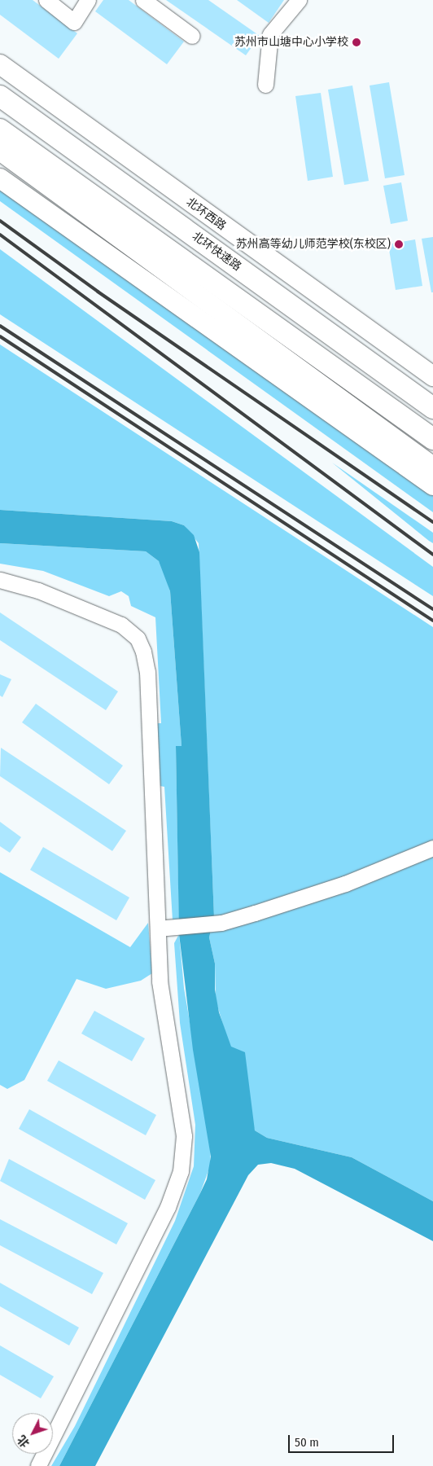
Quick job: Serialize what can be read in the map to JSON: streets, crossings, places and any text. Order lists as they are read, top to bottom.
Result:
{
  "streets": {
    "highway": ["北环快速路"],
    "main road": ["北环西路"]
  },
  "places": ["苏州市山塘中心小学校", "苏州高等幼儿师范学校(东校区)"],
  "scale_bar": "50 m",
  "north": "bottom left"
}
